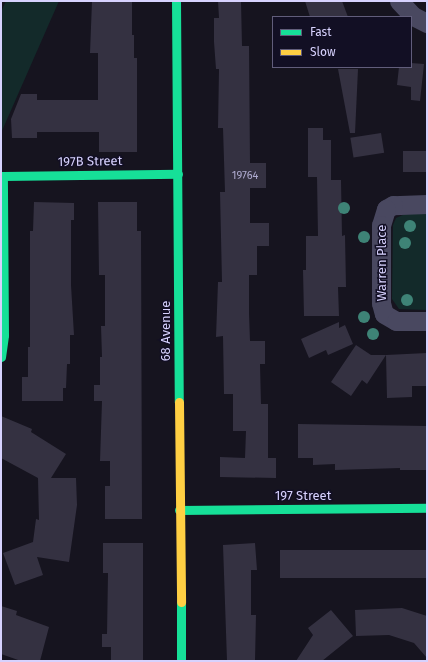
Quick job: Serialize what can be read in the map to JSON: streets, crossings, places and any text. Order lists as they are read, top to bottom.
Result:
{
  "streets": {
    "street": [
      "197B Street",
      "Warren Place",
      "68 Avenue",
      "197 Street"
    ]
  },
  "crossings": [
    ["197B Street", "68 Avenue"],
    ["68 Avenue", "197 Street"]
  ],
  "house_numbers": ["19764"],
  "legend": ["Fast", "Slow"]
}
